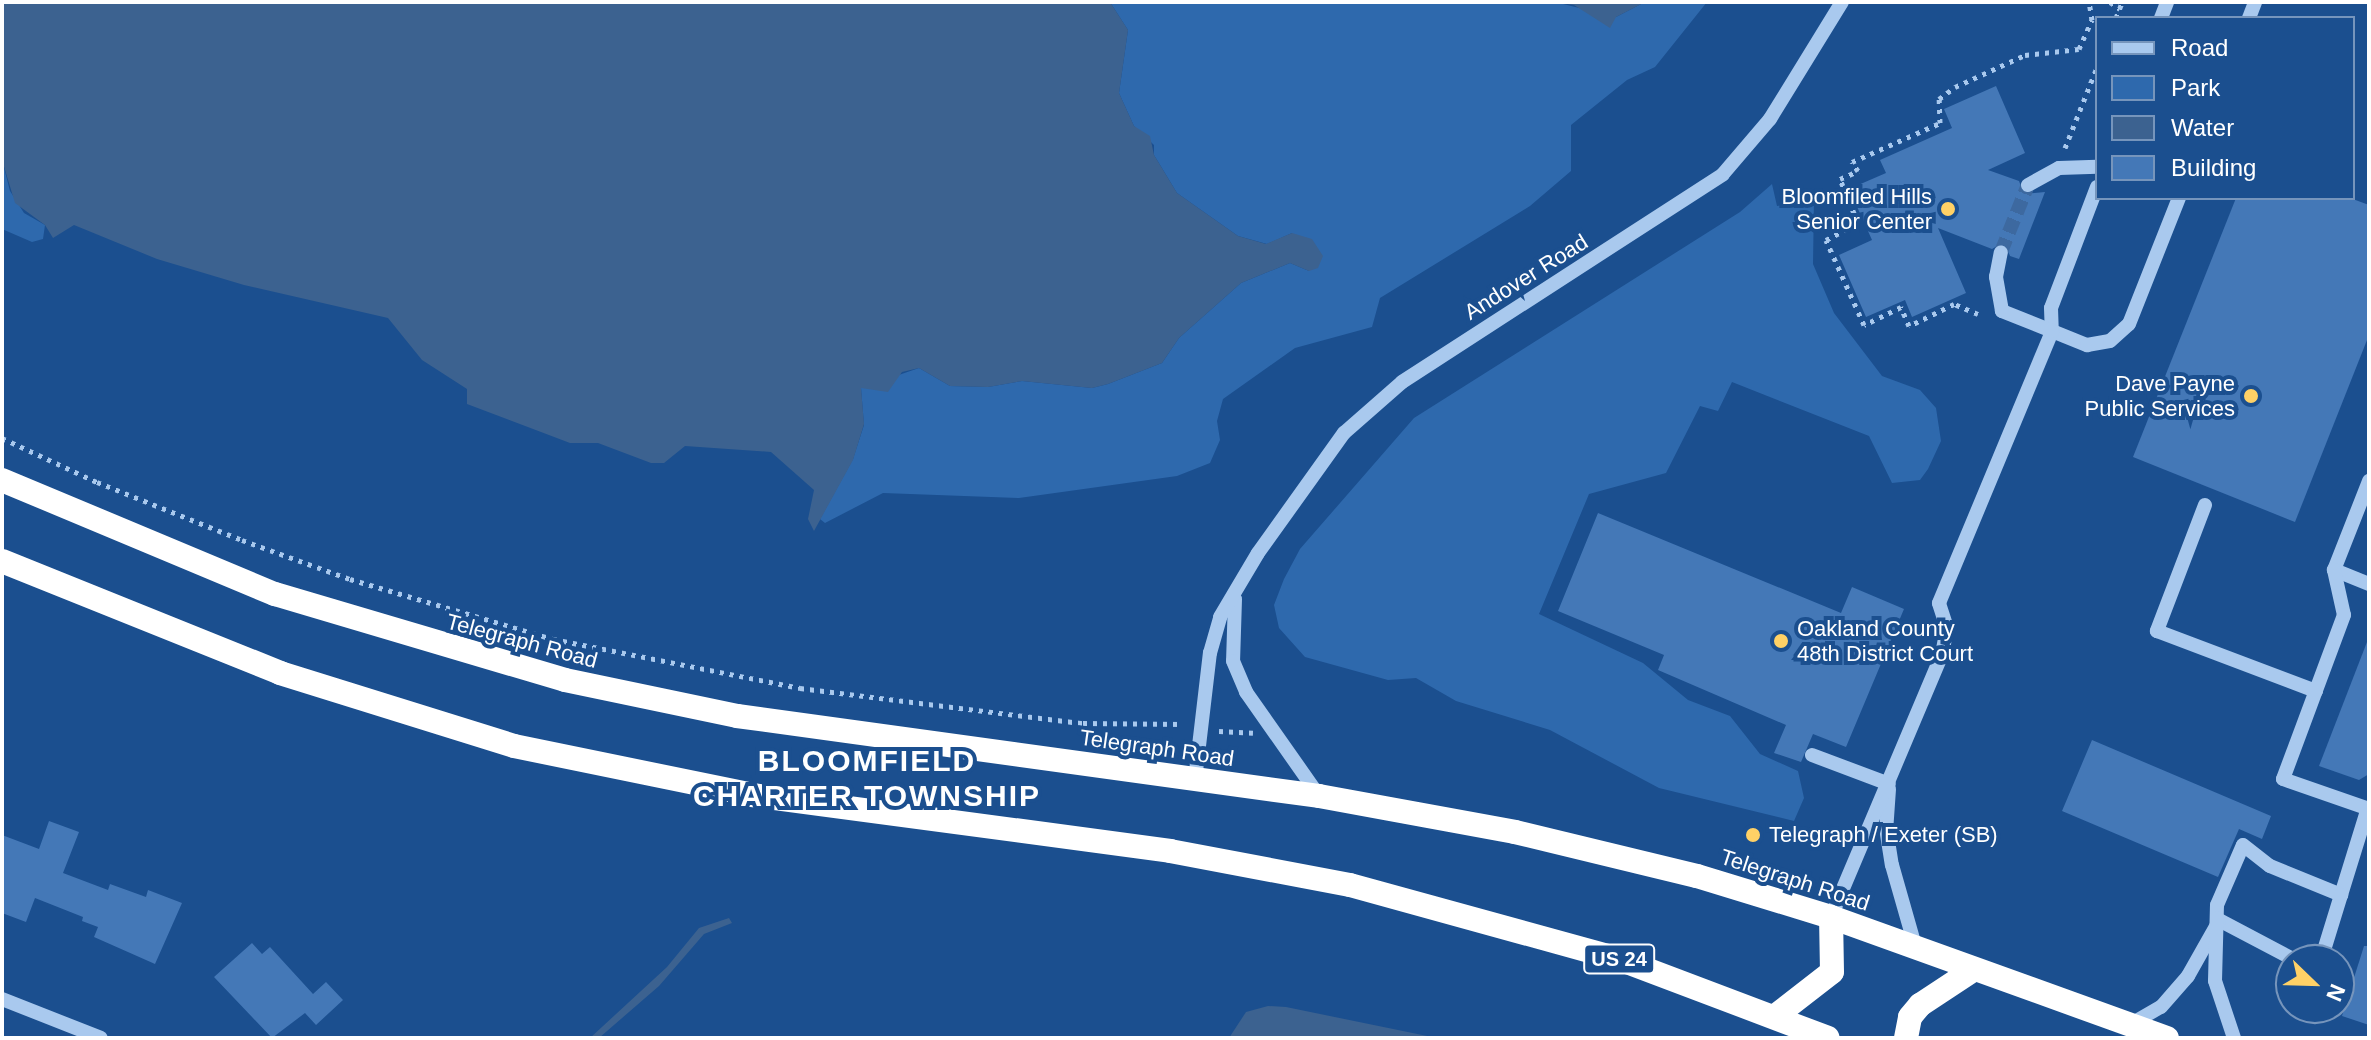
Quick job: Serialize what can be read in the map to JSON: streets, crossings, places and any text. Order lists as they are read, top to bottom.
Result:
{
  "streets": {
    "highway": ["Telegraph Road", "US 24"],
    "street": ["Andover Road"]
  },
  "crossings": [
    ["Andover Road", "Telegraph Road"]
  ],
  "districts": ["BLOOMFIELD CHARTER TOWNSHIP"],
  "places": [
    "Bloomfiled Hills Senior Center",
    "Dave Payne Public Services",
    "Oakland County 48th District Court",
    "Telegraph / Exeter (SB)"
  ],
  "legend": [
    "Road",
    "Park",
    "Water",
    "Building"
  ],
  "north": "bottom right"
}
